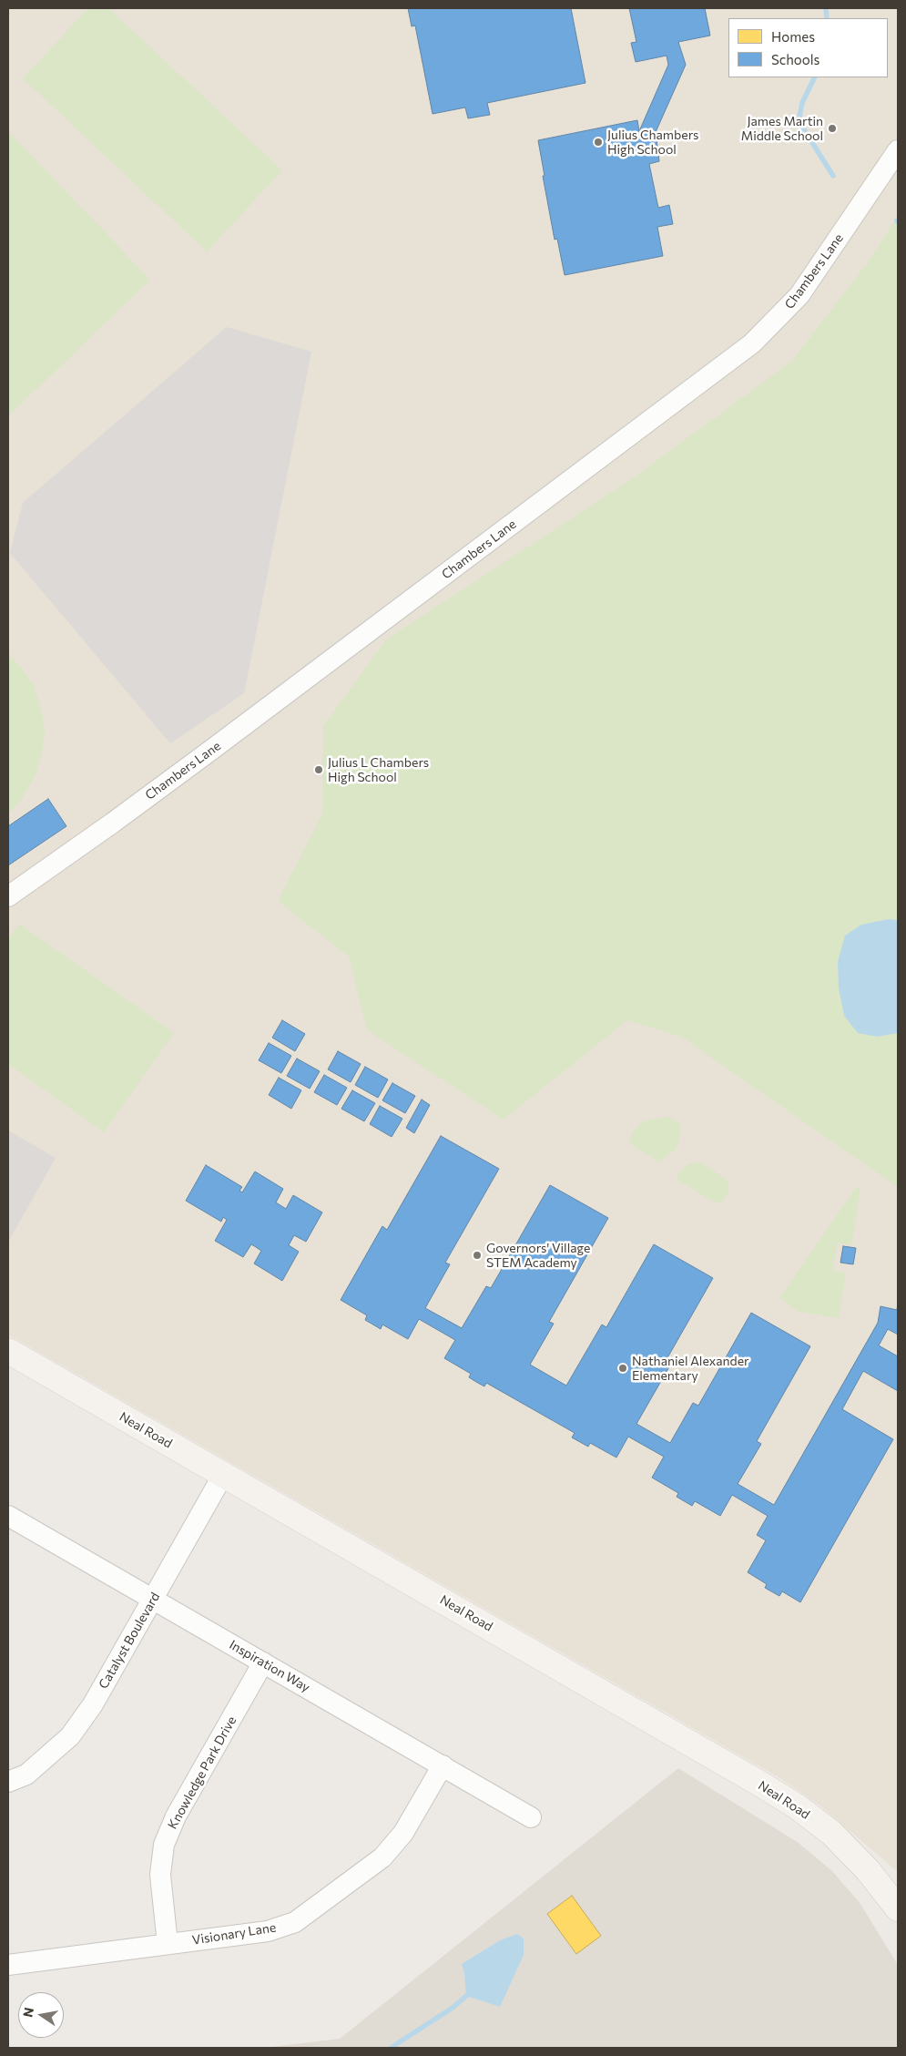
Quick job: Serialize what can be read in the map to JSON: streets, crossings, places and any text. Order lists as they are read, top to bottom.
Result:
{
  "streets": {
    "street": [
      "Chambers Lane",
      "Neal Road",
      "Catalyst Boulevard",
      "Inspiration Way",
      "Knowledge Park Drive",
      "Visionary Lane"
    ]
  },
  "crossings": [
    ["Neal Road", "Catalyst Boulevard"],
    ["Catalyst Boulevard", "Inspiration Way"],
    ["Inspiration Way", "Knowledge Park Drive"],
    ["Inspiration Way", "Visionary Lane"],
    ["Knowledge Park Drive", "Visionary Lane"]
  ],
  "places": [
    "James Martin Middle School",
    "Julius Chambers High School",
    "Julius L Chambers High School",
    "Governors' Village STEM Academy",
    "Nathaniel Alexander Elementary"
  ],
  "legend": ["Homes", "Schools"],
  "north": "left"
}
